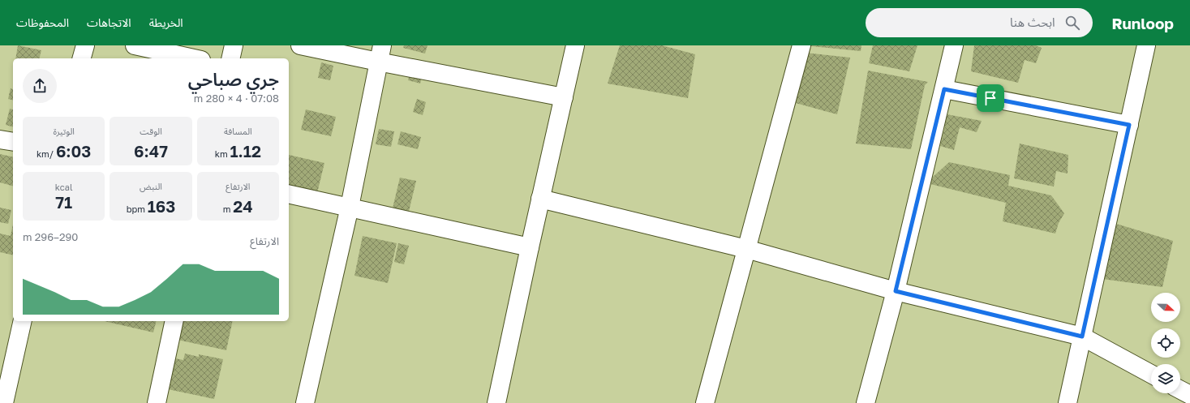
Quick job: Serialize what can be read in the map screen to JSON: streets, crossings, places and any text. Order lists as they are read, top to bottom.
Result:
{
  "north": "right",
  "page": {
    "header": "Runloop",
    "search": "ابحث هنا",
    "nav": ["الخريطة", "الاتجاهات", "المحفوظات"],
    "heading": ["جري صباحي", "07:08 · 4 × 280 m"],
    "stats": [
      ["المسافة", "1.12 km"],
      ["الوقت", "6:47"],
      ["الوتيرة", "6:03 /km"],
      ["الارتفاع", "24 m"],
      ["النبض", "163 bpm"],
      ["kcal", "71"]
    ],
    "chart": ["الارتفاع", "290–296 m"]
  }
}
